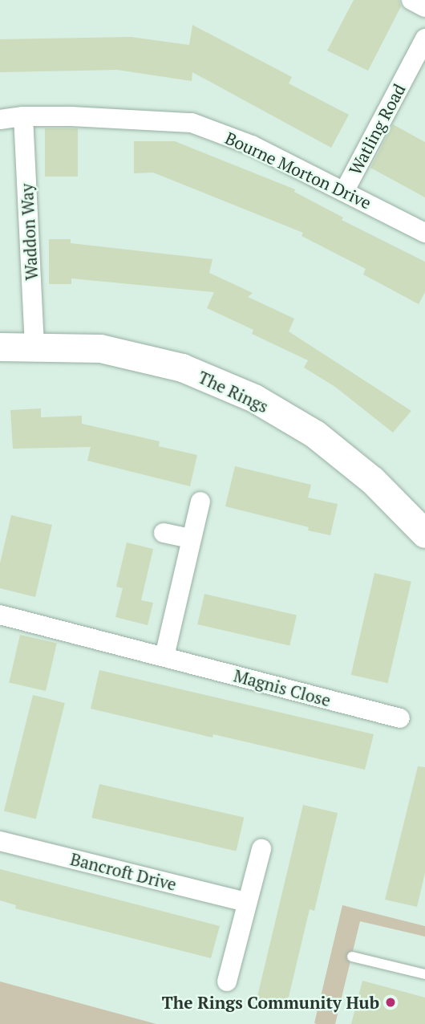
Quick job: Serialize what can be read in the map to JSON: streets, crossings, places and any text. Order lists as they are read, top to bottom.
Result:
{
  "streets": {
    "street": [
      "Watling Road",
      "Bourne Morton Drive",
      "Waddon Way",
      "The Rings",
      "Magnis Close",
      "Bancroft Drive"
    ]
  },
  "crossings": [
    ["Watling Road", "Bourne Morton Drive"],
    ["Bourne Morton Drive", "Waddon Way"],
    ["Waddon Way", "The Rings"]
  ],
  "places": ["The Rings Community Hub"]
}
